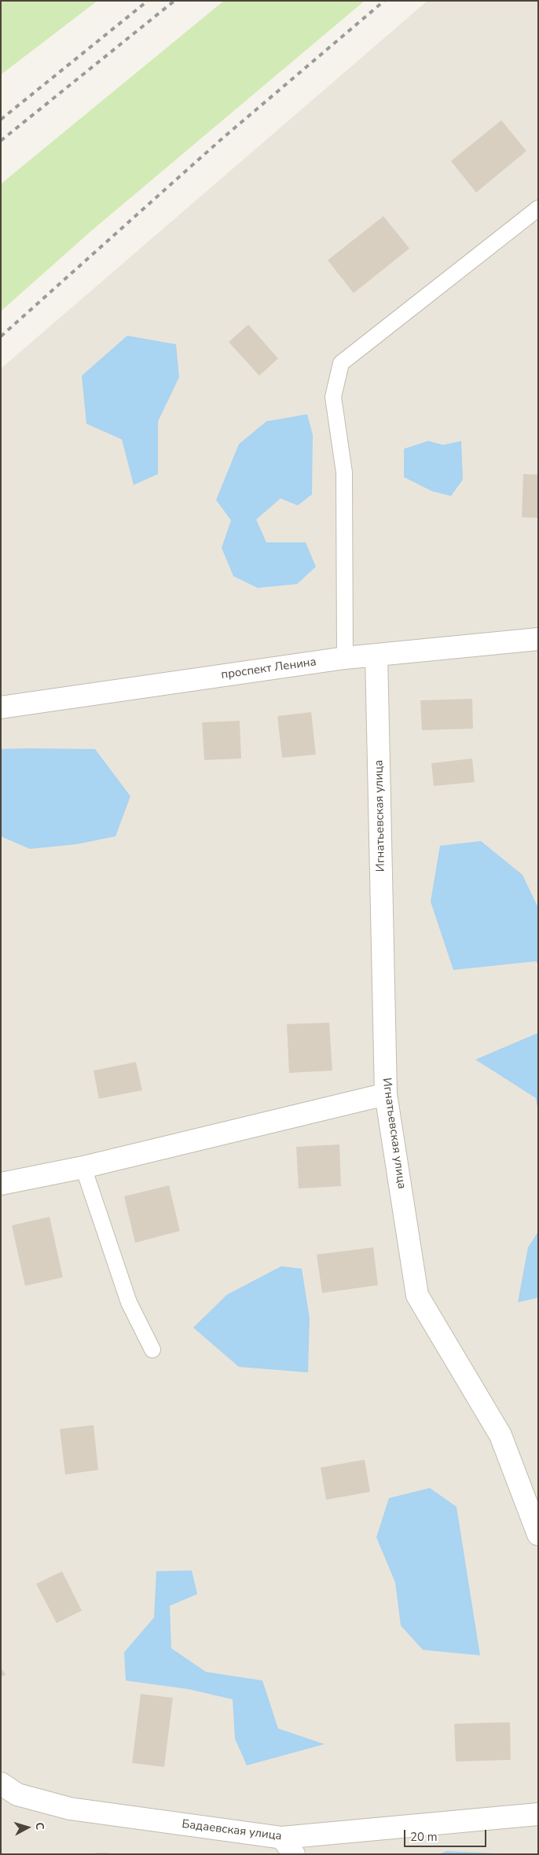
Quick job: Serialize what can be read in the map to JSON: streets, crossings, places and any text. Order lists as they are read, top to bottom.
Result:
{
  "streets": {
    "street": ["проспект Ленина", "Игнатьевская улица", "Бадаевская улица"]
  },
  "crossings": [
    ["проспект Ленина", "Игнатьевская улица"]
  ],
  "scale_bar": "20 m",
  "north": "right"
}
